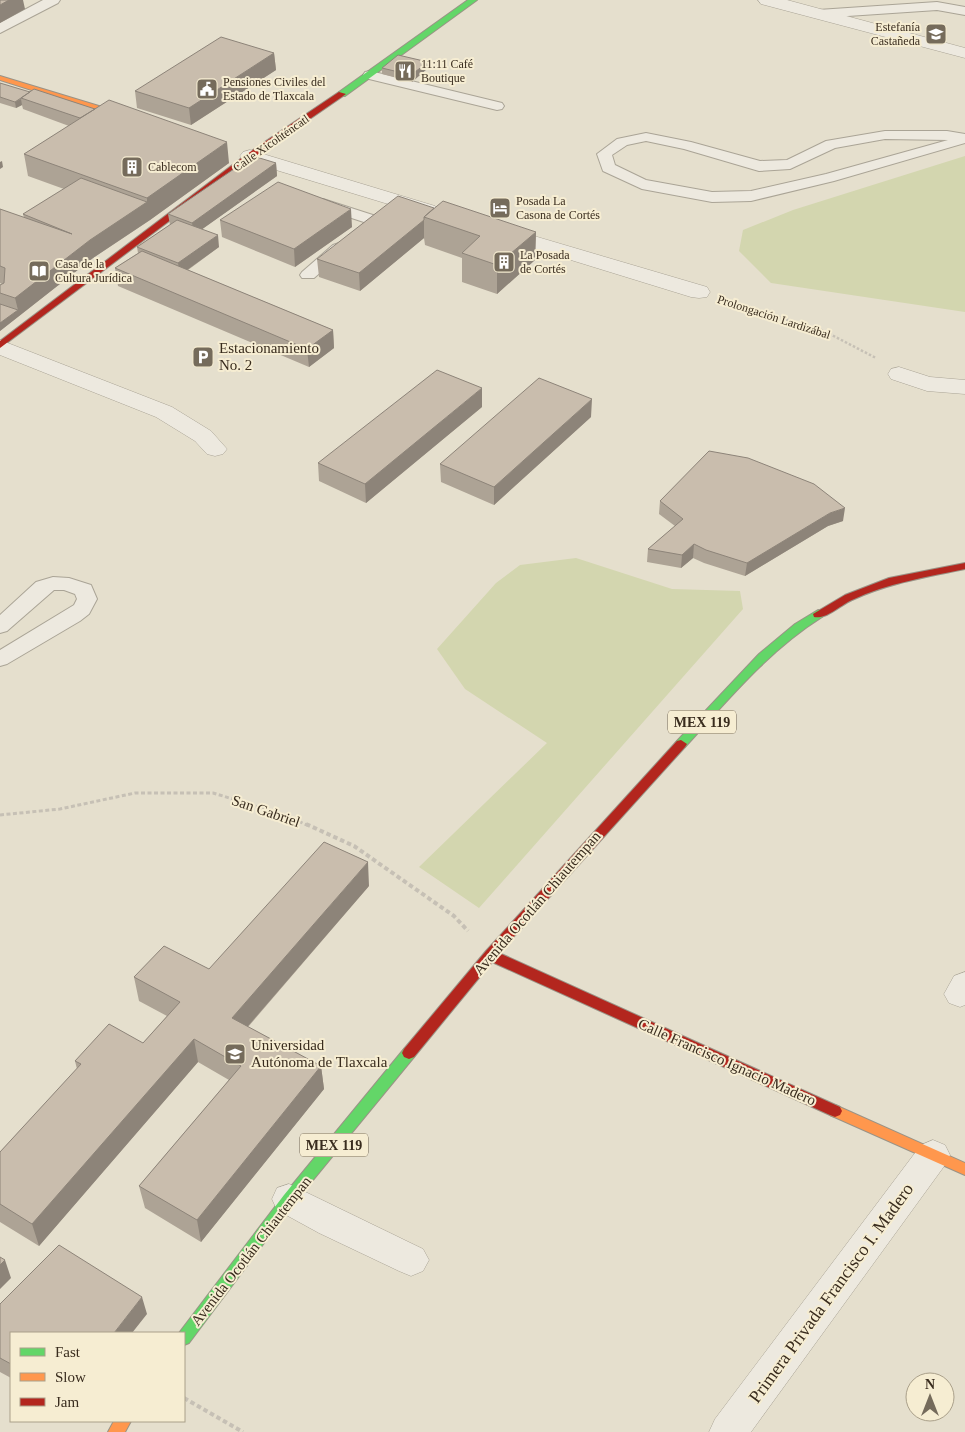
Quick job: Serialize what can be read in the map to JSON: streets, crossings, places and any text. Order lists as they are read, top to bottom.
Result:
{
  "streets": {
    "street": [
      "Calle Xicohténcatl",
      "MEX 119",
      "Avenida Ocotlán Chiautempan",
      "Calle Francisco Ignacio Madero",
      "Primera Privada Francisco I. Madero"
    ],
    "path": ["Prolongación Lardizábal", "San Gabriel"]
  },
  "crossings": [
    ["San Gabriel", "Avenida Ocotlán Chiautempan"],
    ["San Gabriel", "Calle Francisco Ignacio Madero"],
    ["Avenida Ocotlán Chiautempan", "Calle Francisco Ignacio Madero"],
    ["Calle Francisco Ignacio Madero", "Primera Privada Francisco I. Madero"]
  ],
  "places": {
    "school or university": ["Estefanía Castañeda", "Universidad Autónoma de Tlaxcala"],
    "restaurant": ["11:11 Café Boutique"],
    "public building": ["Pensiones Civiles del Estado de Tlaxcala"],
    "building": ["Cablecom", "La Posada de Cortés"],
    "hotel": ["Posada La Casona de Cortés"],
    "library": ["Casa de la Cultura Jurídica"],
    "parking": ["Estacionamiento No. 2"]
  },
  "legend": ["Fast", "Slow", "Jam"],
  "north": "top"
}
